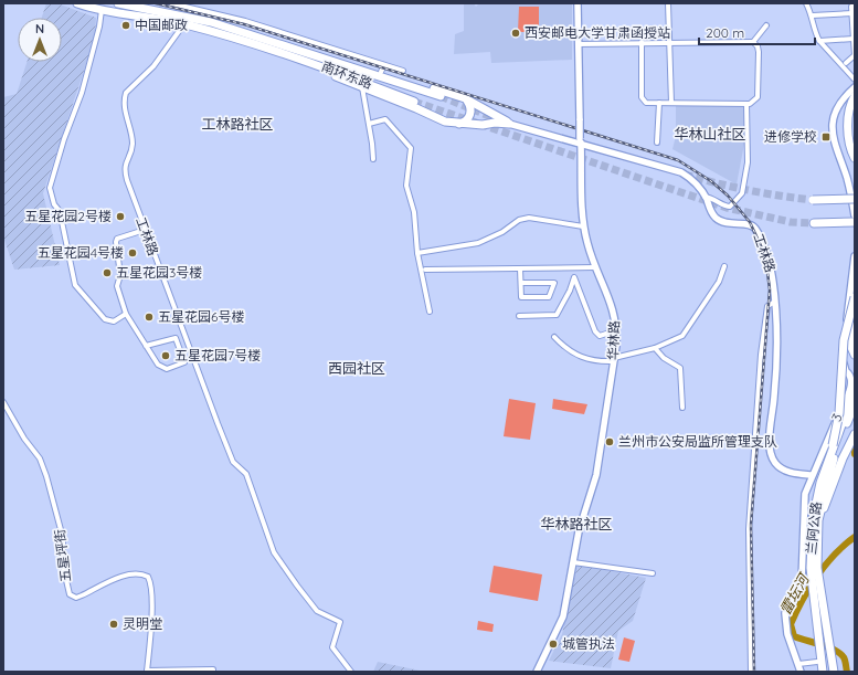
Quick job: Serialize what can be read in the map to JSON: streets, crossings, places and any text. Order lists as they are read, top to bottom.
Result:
{
  "streets": {
    "highway": ["南环东路", "兰阿公路"],
    "street": [
      "工林路",
      "华林路",
      "3",
      "五星坪街"
    ]
  },
  "crossings": [
    ["工林路", "华林路"],
    ["工林路", "3"]
  ],
  "districts": [
    "工林路社区",
    "华林山社区",
    "西园社区",
    "华林路社区"
  ],
  "water": ["雷坛河"],
  "places": {
    "other": [
      "中国邮政",
      "西安邮电大学甘肃函授站",
      "五星花园2号楼",
      "五星花园4号楼",
      "五星花园3号楼",
      "五星花园6号楼",
      "五星花园7号楼",
      "兰州市公安局监所管理支队",
      "灵明堂",
      "城管执法"
    ],
    "transit": ["进修学校"]
  },
  "scale_bar": "200 m",
  "north": "top"
}
